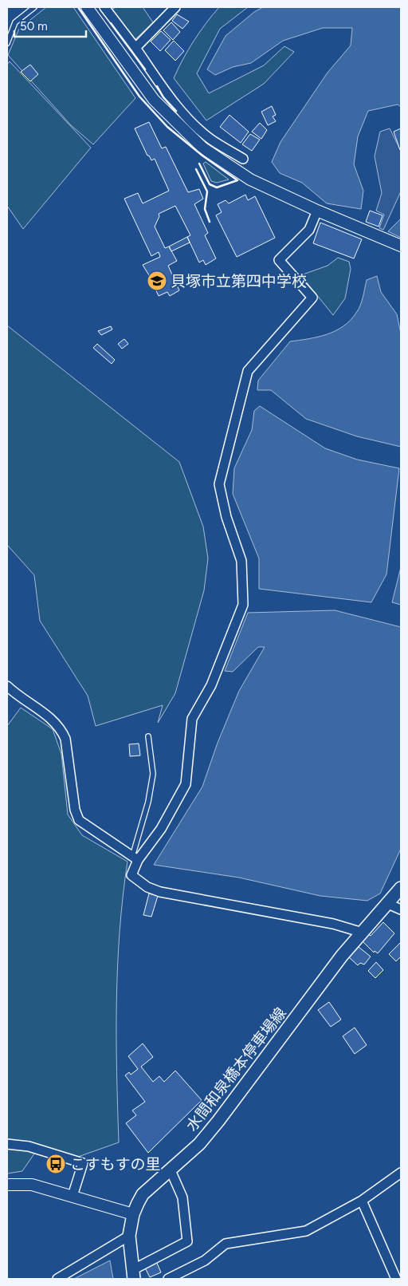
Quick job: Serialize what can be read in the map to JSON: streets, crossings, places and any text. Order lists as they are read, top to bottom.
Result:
{
  "streets": {
    "main road": ["水間和泉橋本停車場線"]
  },
  "places": {
    "school or university": ["貝塚市立第四中学校"],
    "bus stop": ["こすもすの里"]
  },
  "scale_bar": "50 m"
}
